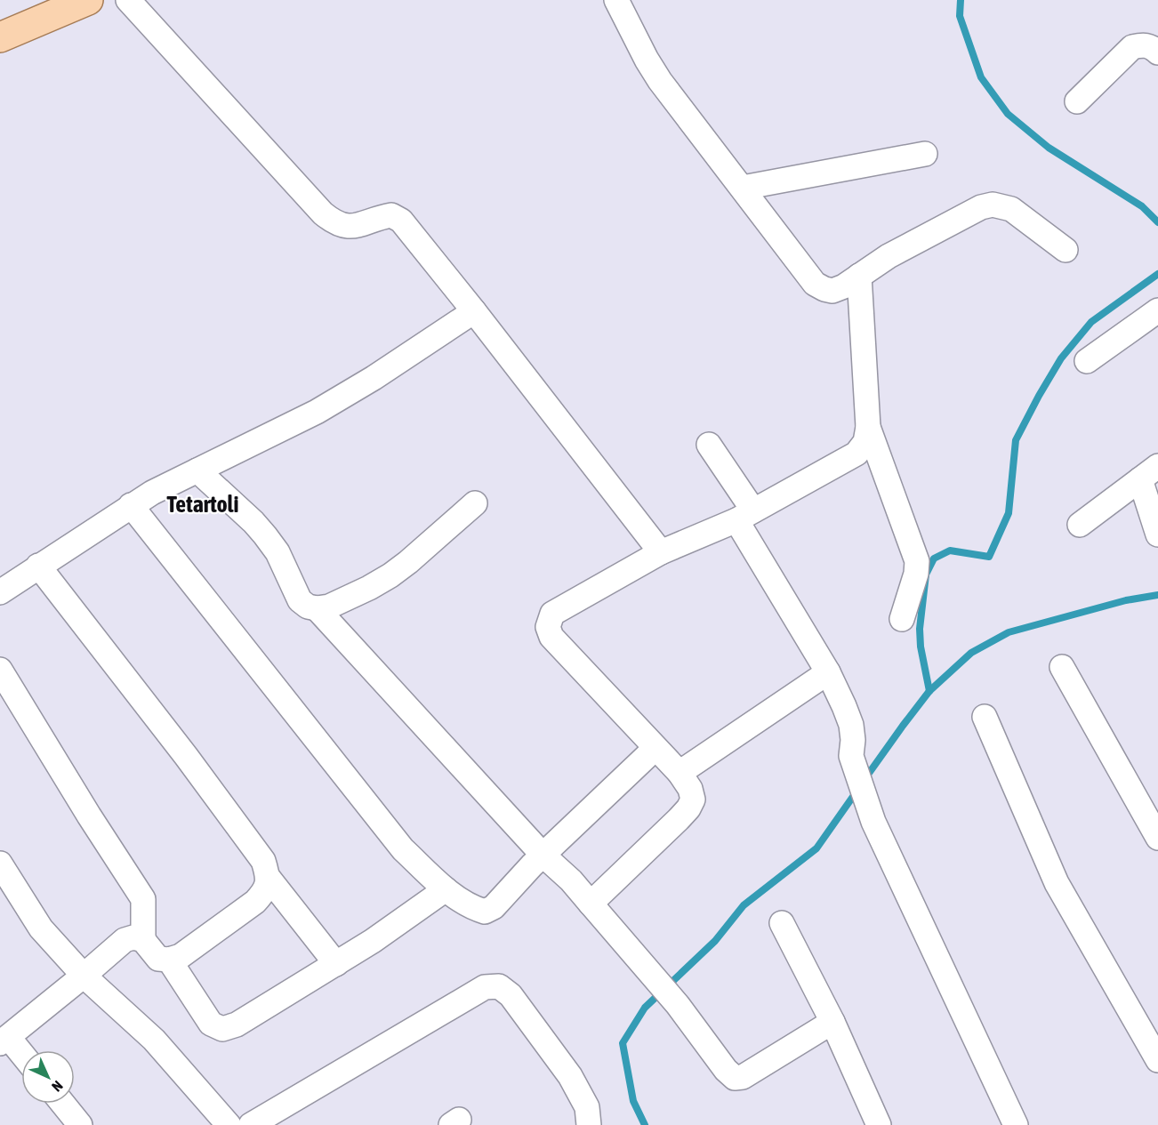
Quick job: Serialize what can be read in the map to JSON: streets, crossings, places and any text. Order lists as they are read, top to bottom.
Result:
{
  "districts": ["Tetartoli"],
  "north": "bottom right"
}
